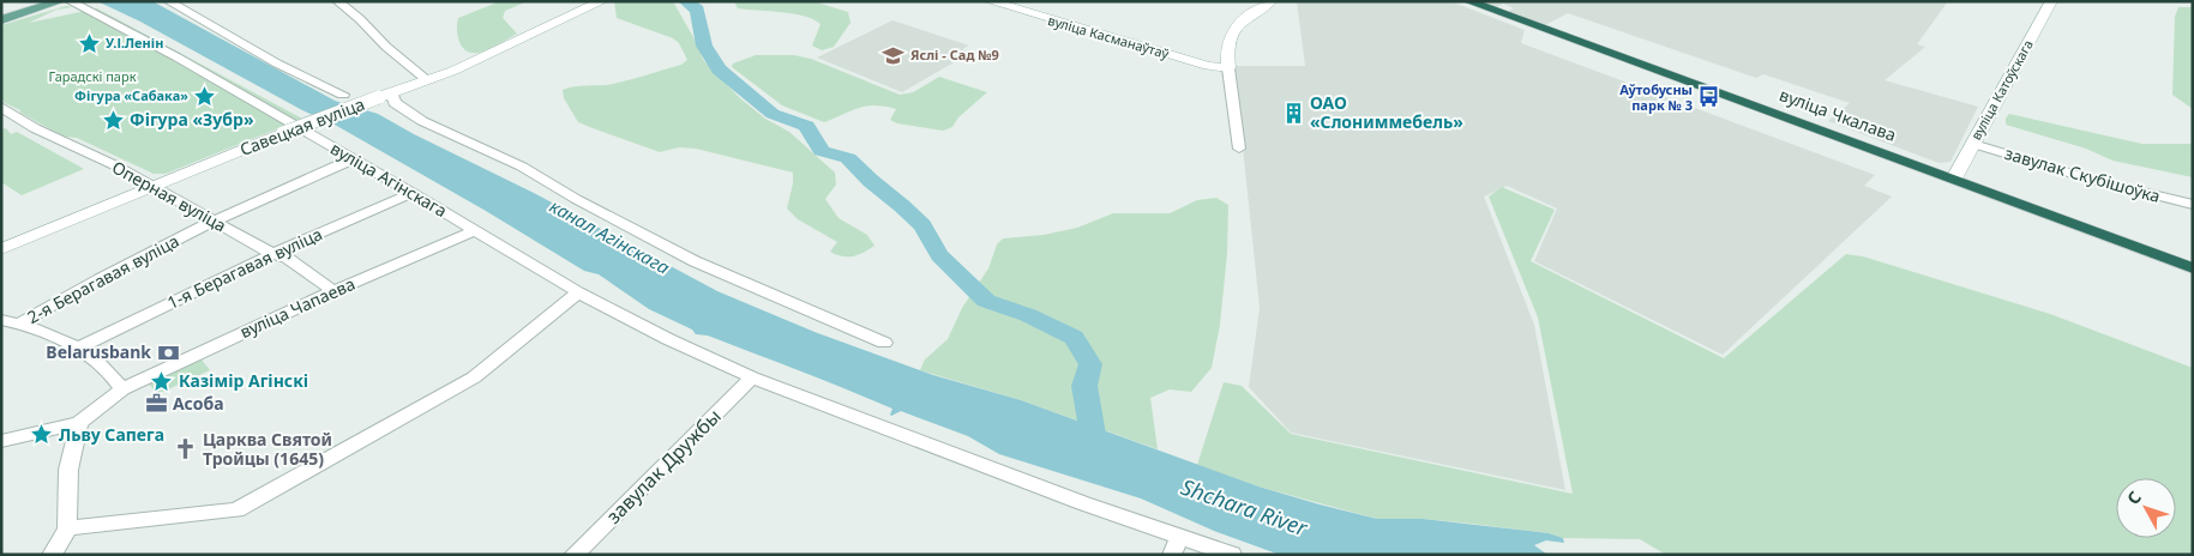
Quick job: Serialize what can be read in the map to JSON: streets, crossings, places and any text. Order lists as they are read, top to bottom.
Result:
{
  "streets": {
    "highway": ["вуліца Чкалава"],
    "main road": ["вуліца Касманаўтаў", "вуліца Катоўскага", "Савецкая вуліца"],
    "street": [
      "завулак Скубішоўка",
      "вуліца Агінскага",
      "Оперная вуліца",
      "1-я Берагавая вуліца",
      "2-я Берагавая вуліца",
      "вуліца Чапаева",
      "завулак Дружбы"
    ]
  },
  "crossings": [
    ["вуліца Катоўскага", "вуліца Чкалава"],
    ["вуліца Катоўскага", "завулак Скубішоўка"],
    ["Савецкая вуліца", "Оперная вуліца"],
    ["вуліца Агінскага", "1-я Берагавая вуліца"],
    ["вуліца Агінскага", "2-я Берагавая вуліца"],
    ["вуліца Агінскага", "вуліца Чапаева"],
    ["вуліца Агінскага", "завулак Дружбы"],
    ["Оперная вуліца", "1-я Берагавая вуліца"],
    ["Оперная вуліца", "2-я Берагавая вуліца"],
    ["Оперная вуліца", "вуліца Чапаева"]
  ],
  "water": ["канал Агінскага", "Shchara River"],
  "parks": ["Гарадскі парк"],
  "places": {
    "place": [
      "У.І.Ленін",
      "Фігура «Сабака»",
      "Фігура «Зубр»",
      "Казімір Агінскі",
      "Льву Сапега"
    ],
    "school or university": ["Яслі - Сад №9"],
    "bus stop": ["Аўтобусны парк № 3"],
    "building": ["ОАО «Слониммебель»"],
    "bank": ["Belarusbank"],
    "office": ["Асоба"],
    "church": ["Царква Святой Тройцы (1645)"]
  },
  "north": "top left"
}
